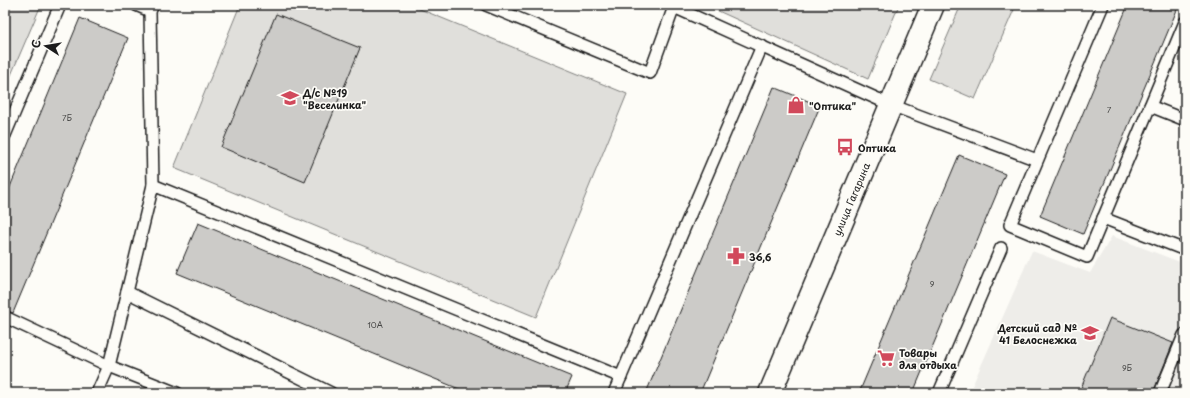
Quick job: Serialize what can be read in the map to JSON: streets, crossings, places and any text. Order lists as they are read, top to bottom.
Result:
{
  "streets": {
    "street": ["улица Гагарина"]
  },
  "places": {
    "school or university": ["Д/с №19 \"Веселинка\"", "Детский сад № 41 Белоснежка"],
    "shop": ["\"Оптика\""],
    "bus stop": ["Оптика"],
    "pharmacy": ["36,6"],
    "supermarket": ["Товары для отдыха"]
  },
  "house_numbers": [
    "7",
    "7Б",
    "9",
    "10А",
    "9Б"
  ],
  "north": "left"
}
